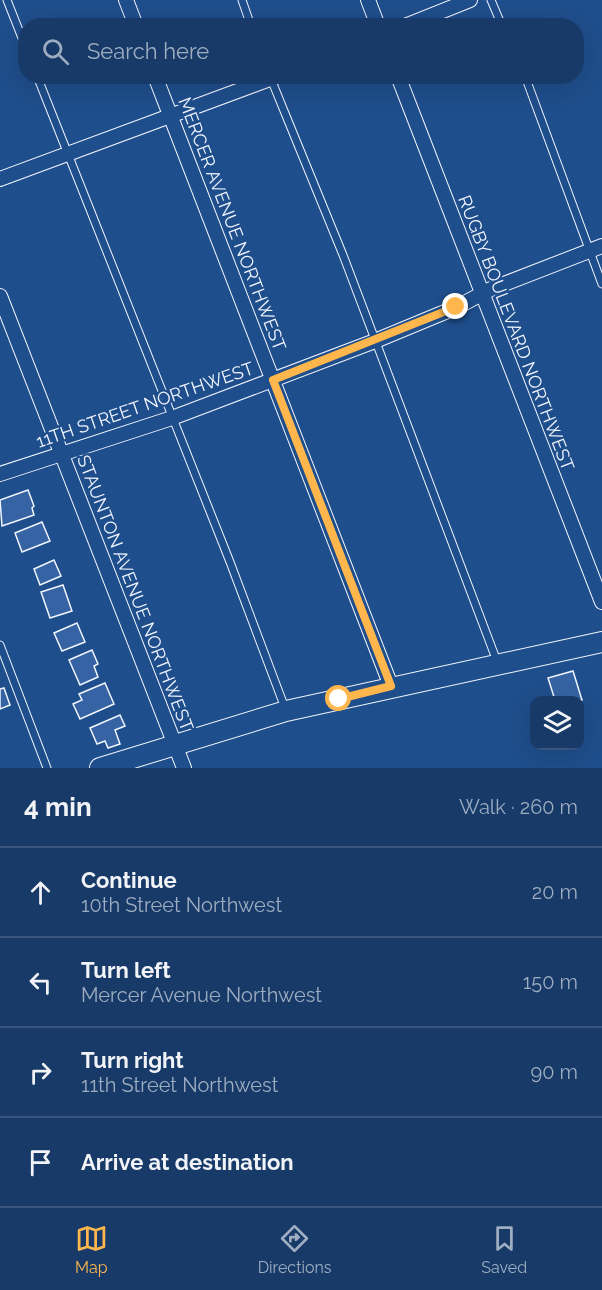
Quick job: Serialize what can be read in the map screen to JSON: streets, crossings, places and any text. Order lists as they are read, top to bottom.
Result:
{
  "streets": {
    "street": [
      "MERCER AVENUE NORTHWEST",
      "RUGBY BOULEVARD NORTHWEST",
      "11TH STREET NORTHWEST",
      "STAUNTON AVENUE NORTHWEST"
    ]
  },
  "crossings": [
    ["MERCER AVENUE NORTHWEST", "11TH STREET NORTHWEST"],
    ["RUGBY BOULEVARD NORTHWEST", "11TH STREET NORTHWEST"],
    ["11TH STREET NORTHWEST", "STAUNTON AVENUE NORTHWEST"]
  ],
  "page": {
    "search": "Search here",
    "heading": ["4 min", "Walk · 260 m"],
    "list": [
      ["Continue", "10th Street Northwest", "20 m"],
      ["Turn left", "Mercer Avenue Northwest", "150 m"],
      ["Turn right", "11th Street Northwest", "90 m"],
      "Arrive at destination"
    ],
    "nav": ["Map", "Directions", "Saved"]
  }
}
